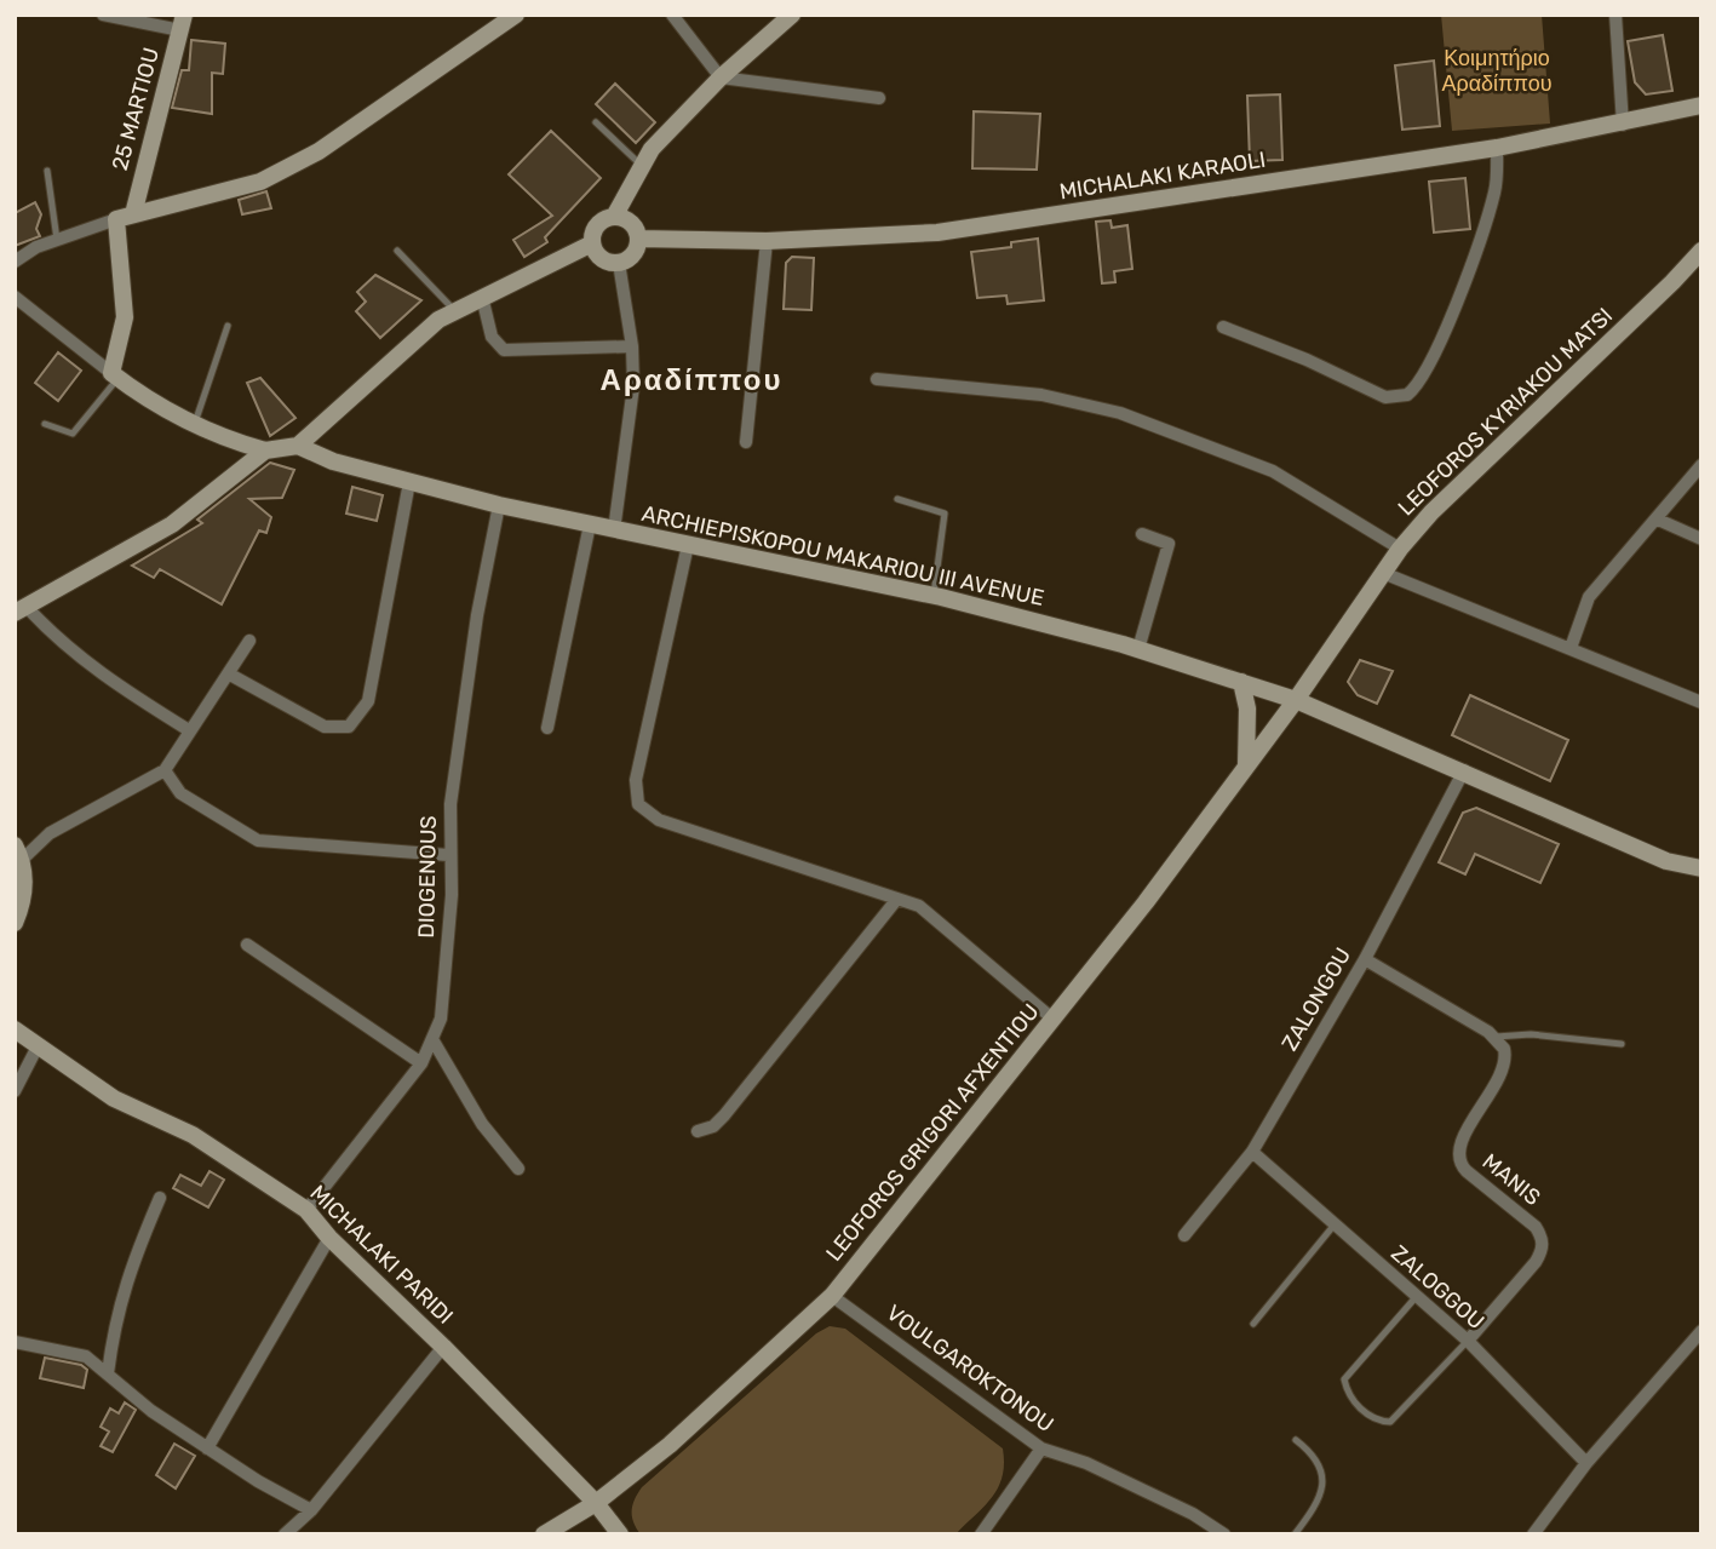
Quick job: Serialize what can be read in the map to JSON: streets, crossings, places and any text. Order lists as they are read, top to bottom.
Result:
{
  "streets": {
    "main road": [
      "25 MARTIOU",
      "MICHALAKI KARAOLI",
      "LEOFOROS KYRIAKOU MATSI",
      "ARCHIEPISKOPOU MAKARIOU III AVENUE",
      "LEOFOROS GRIGORI AFXENTIOU",
      "MICHALAKI PARIDI"
    ],
    "street": [
      "DIOGENOUS",
      "ZALONGOU",
      "MANIS",
      "ZALOGGOU",
      "VOULGAROKTONOU"
    ]
  },
  "crossings": [
    ["LEOFOROS KYRIAKOU MATSI", "ARCHIEPISKOPOU MAKARIOU III AVENUE"],
    ["LEOFOROS KYRIAKOU MATSI", "LEOFOROS GRIGORI AFXENTIOU"],
    ["ARCHIEPISKOPOU MAKARIOU III AVENUE", "DIOGENOUS"],
    ["ARCHIEPISKOPOU MAKARIOU III AVENUE", "ZALONGOU"],
    ["ARCHIEPISKOPOU MAKARIOU III AVENUE", "LEOFOROS GRIGORI AFXENTIOU"],
    ["DIOGENOUS", "MICHALAKI PARIDI"],
    ["ZALONGOU", "ZALOGGOU"],
    ["LEOFOROS GRIGORI AFXENTIOU", "MICHALAKI PARIDI"],
    ["LEOFOROS GRIGORI AFXENTIOU", "VOULGAROKTONOU"],
    ["MANIS", "ZALOGGOU"]
  ],
  "districts": ["Αραδίππου"],
  "parks": ["Κοιμητήριο Αραδίππου"]
}
